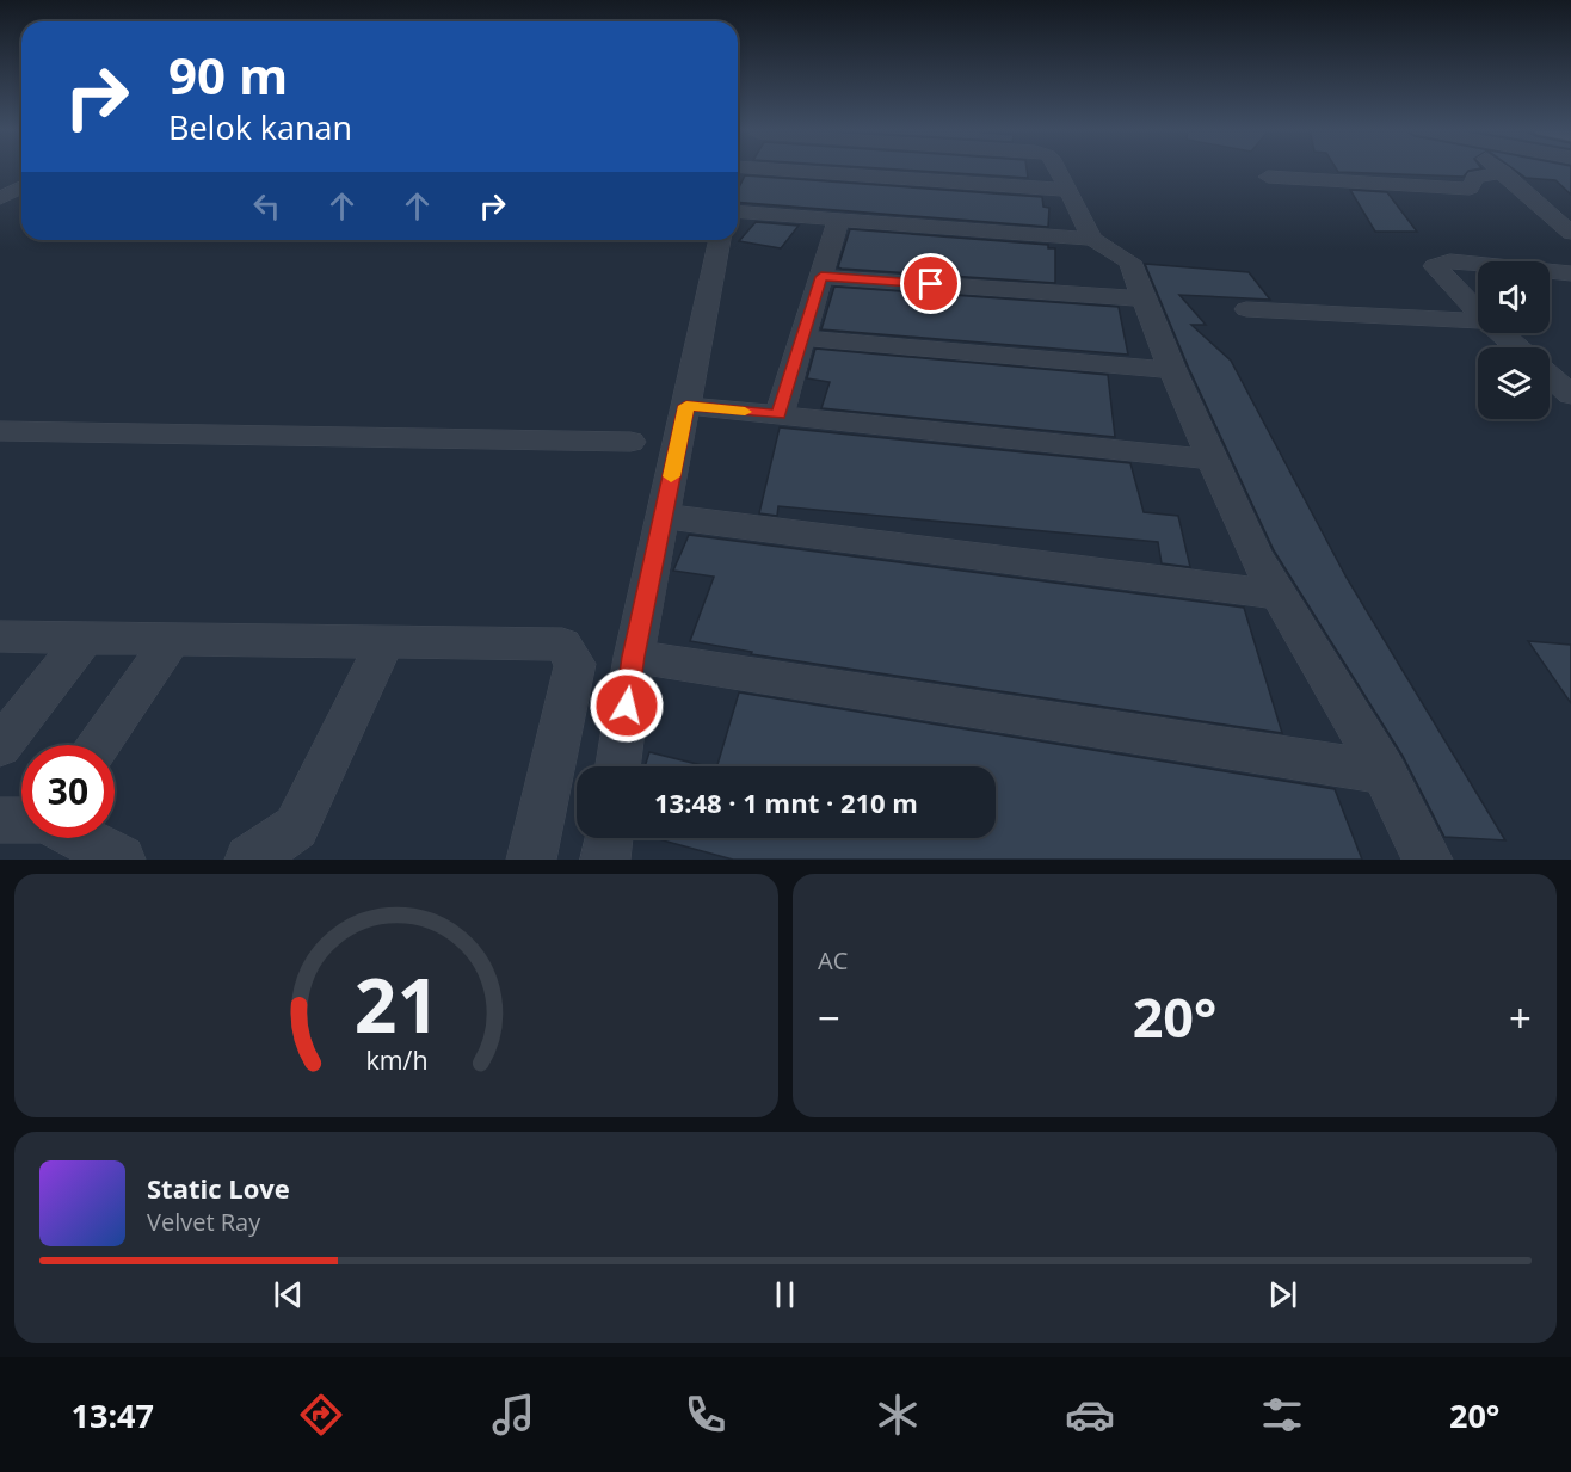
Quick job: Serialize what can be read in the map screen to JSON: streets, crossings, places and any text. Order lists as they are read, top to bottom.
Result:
{
  "page": {
    "turn": ["90 m", "Belok kanan"],
    "limit": "30",
    "trip": "13:48 · 1 mnt · 210 m",
    "tile": "AC",
    "heat": ["−", "20°", "+"],
    "song": ["Static Love", "Velvet Ray"],
    "tabs": ["13:47", "20°"],
    "gauge": ["21", "km/h"]
  }
}
